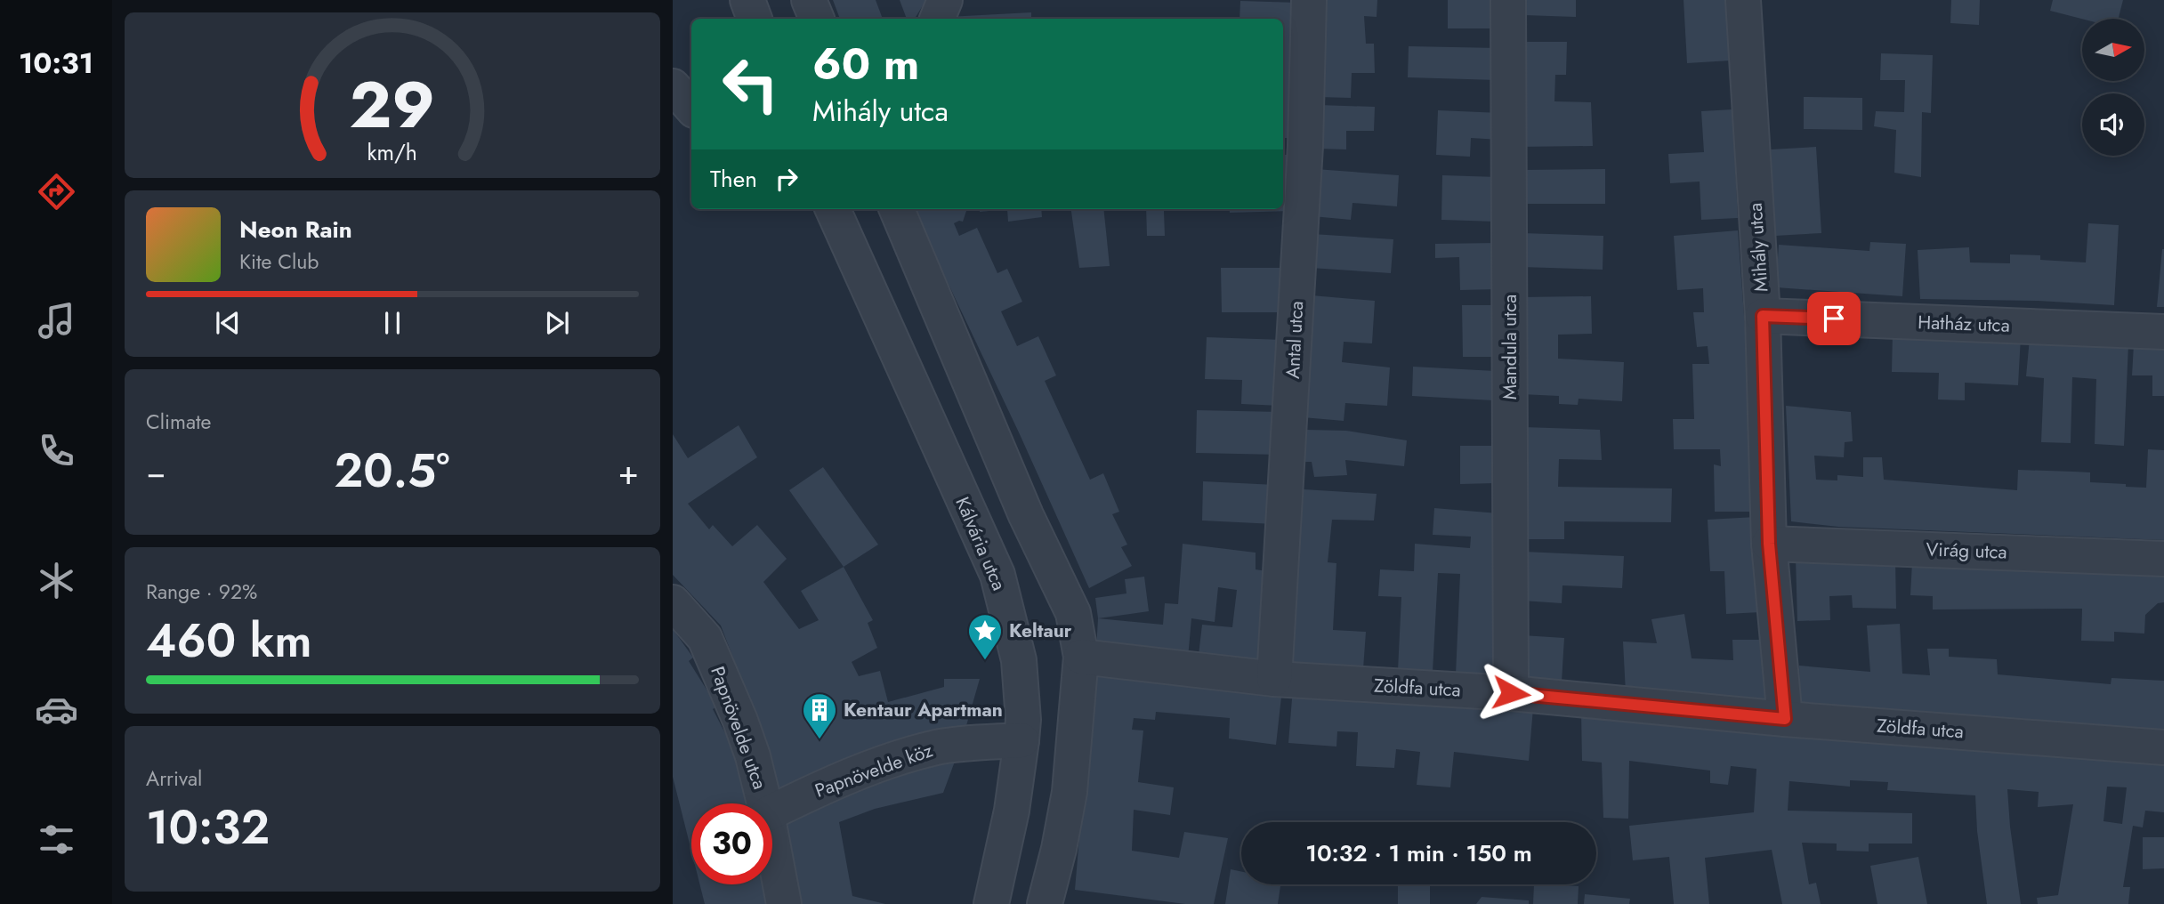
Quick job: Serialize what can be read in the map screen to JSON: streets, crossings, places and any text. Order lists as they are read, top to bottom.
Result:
{
  "streets": {
    "street": [
      "Mihály utca",
      "Hatház utca",
      "Antal utca",
      "Mandula utca",
      "Kálvária utca",
      "Virág utca",
      "Zöldfa utca",
      "Papnövelde utca",
      "Papnövelde köz"
    ]
  },
  "crossings": [
    ["Mihály utca", "Hatház utca"],
    ["Mihály utca", "Virág utca"],
    ["Mihály utca", "Zöldfa utca"],
    ["Antal utca", "Zöldfa utca"],
    ["Mandula utca", "Zöldfa utca"],
    ["Kálvária utca", "Papnövelde köz"]
  ],
  "places": {
    "place": ["Keltaur"],
    "building": ["Kentaur Apartman"]
  },
  "north": "right",
  "page": {
    "tabs": "10:31",
    "turn": ["60 m", "Mihály utca"],
    "then": "Then",
    "song": ["Neon Rain", "Kite Club"],
    "tile": [
      "Climate",
      ["Range · 92%", "460 km"],
      ["Arrival", "10:32"]
    ],
    "heat": ["−", "20.5°", "+"],
    "limit": "30",
    "trip": "10:32 · 1 min · 150 m",
    "gauge": ["29", "km/h"]
  }
}
